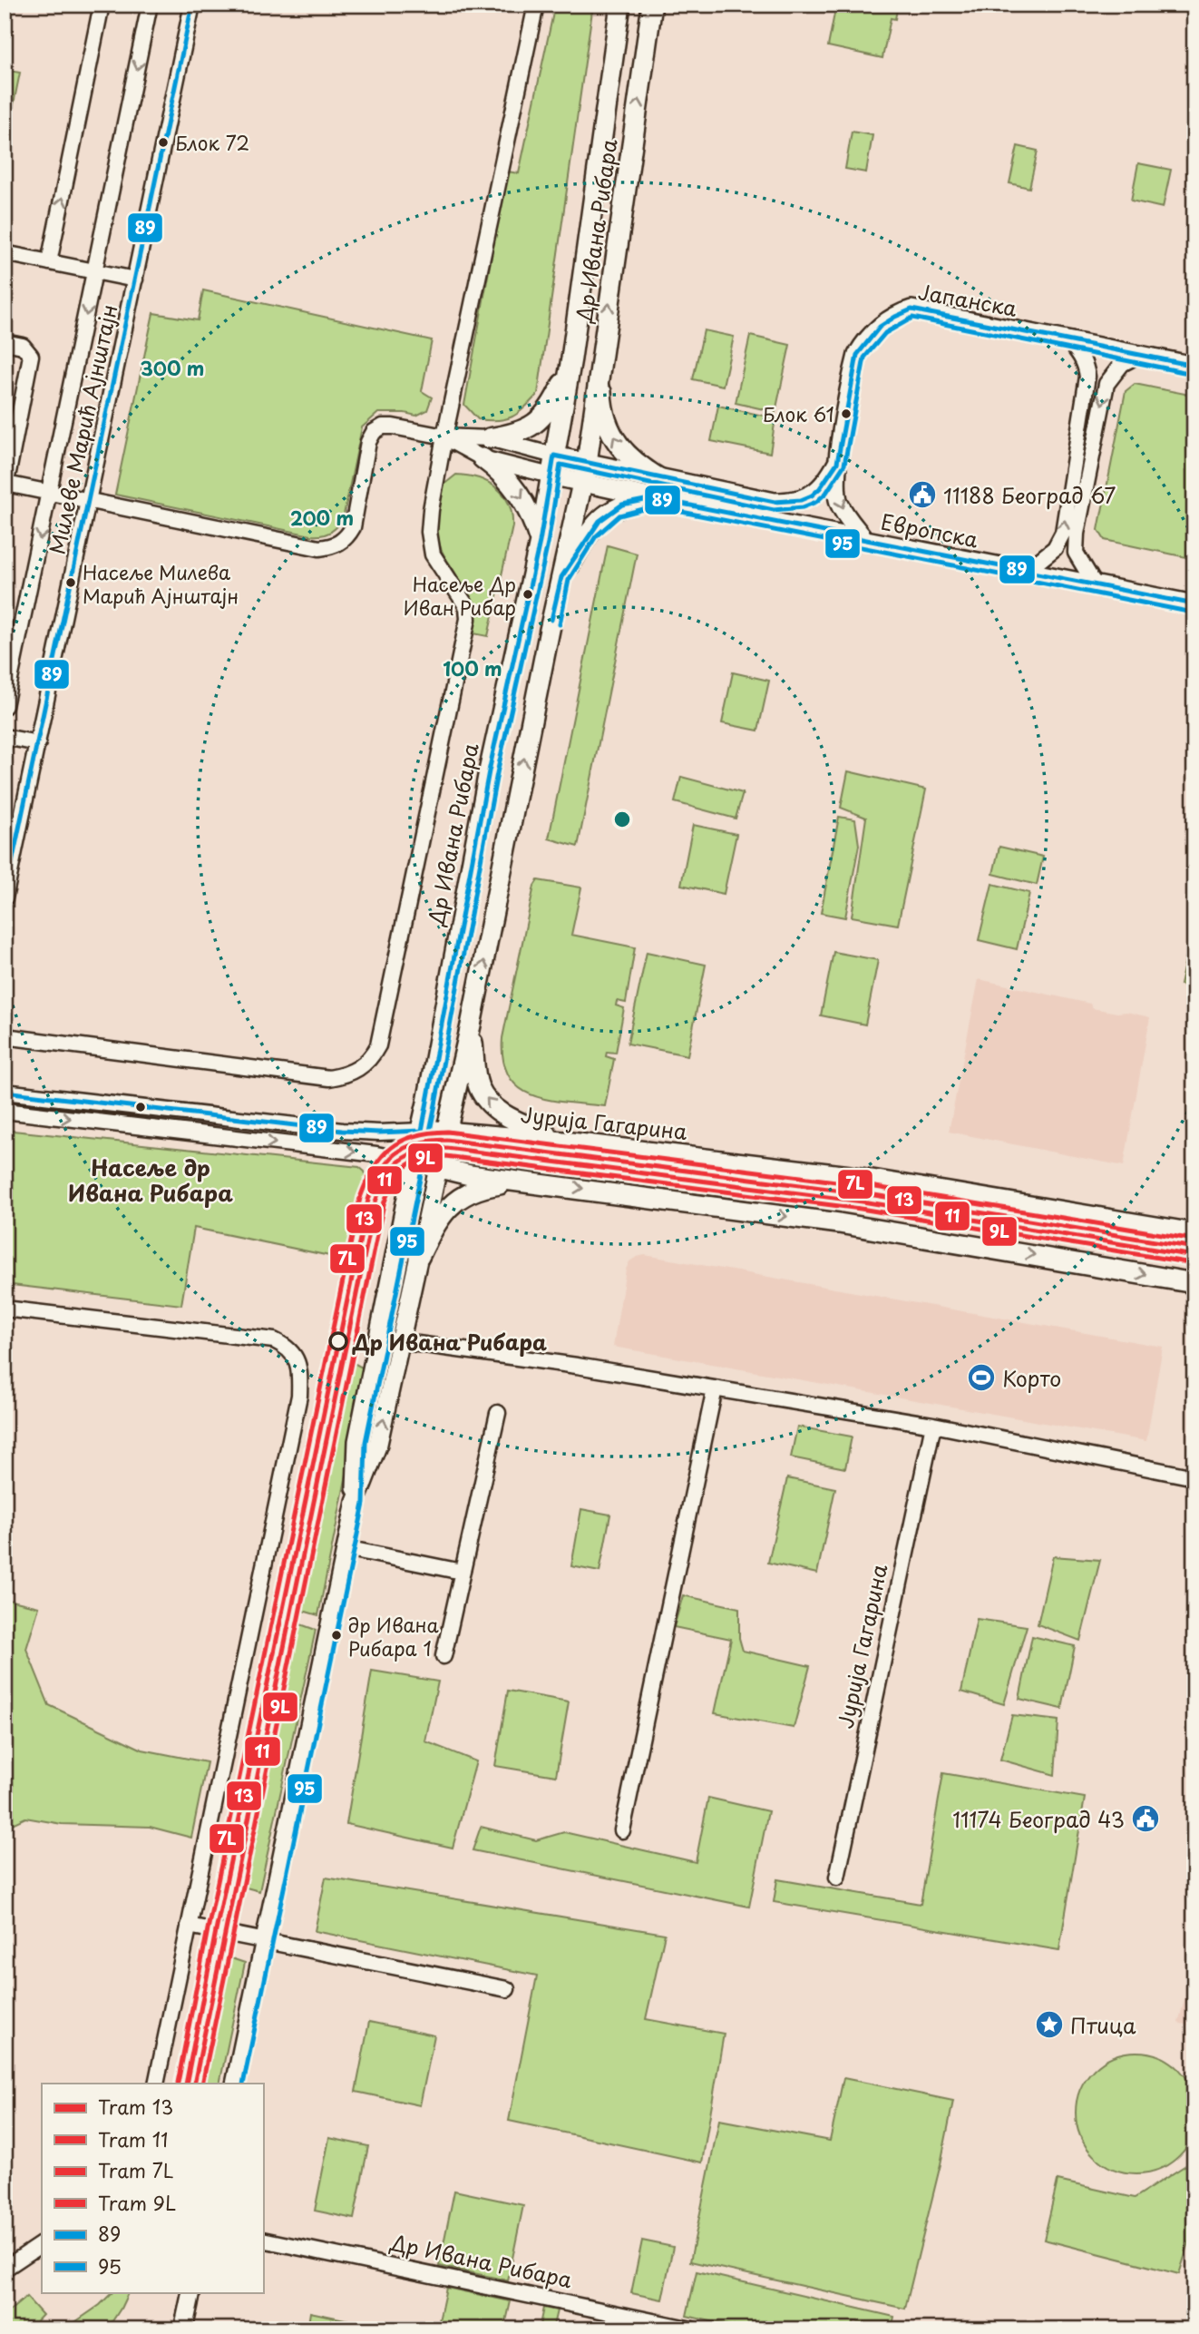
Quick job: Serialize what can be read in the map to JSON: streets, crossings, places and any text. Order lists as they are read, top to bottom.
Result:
{
  "streets": {
    "main road": ["Др Ивана Рибара", "Јурија Гагарина"],
    "street": ["Јапанска", "Милеве Марић Ајнштајн", "Европска"]
  },
  "crossings": [
    ["Др Ивана Рибара", "Европска"],
    ["Др Ивана Рибара", "Јурија Гагарина"],
    ["Јапанска", "Европска"]
  ],
  "districts": ["Насеље др Ивана Рибара"],
  "places": {
    "other": [
      "Блок 72",
      "Блок 61",
      "Насеље Милева Марић Ајнштајн",
      "Насеље Др Иван Рибар",
      "Др Ивана Рибара",
      "др Ивана Рибара 1"
    ],
    "public building": ["11188 Београд 67", "11174 Београд 43"],
    "sports": ["Корто"],
    "place": ["Птица"]
  },
  "lines": [
    "transit line 89",
    "transit line 95",
    "tram line 7L",
    "tram line 13",
    "tram line 11",
    "tram line 9L"
  ],
  "legend": [
    "Tram 13",
    "Tram 11",
    "Tram 7L",
    "Tram 9L",
    "89",
    "95"
  ],
  "rings": ["300 m", "200 m", "100 m"]
}
